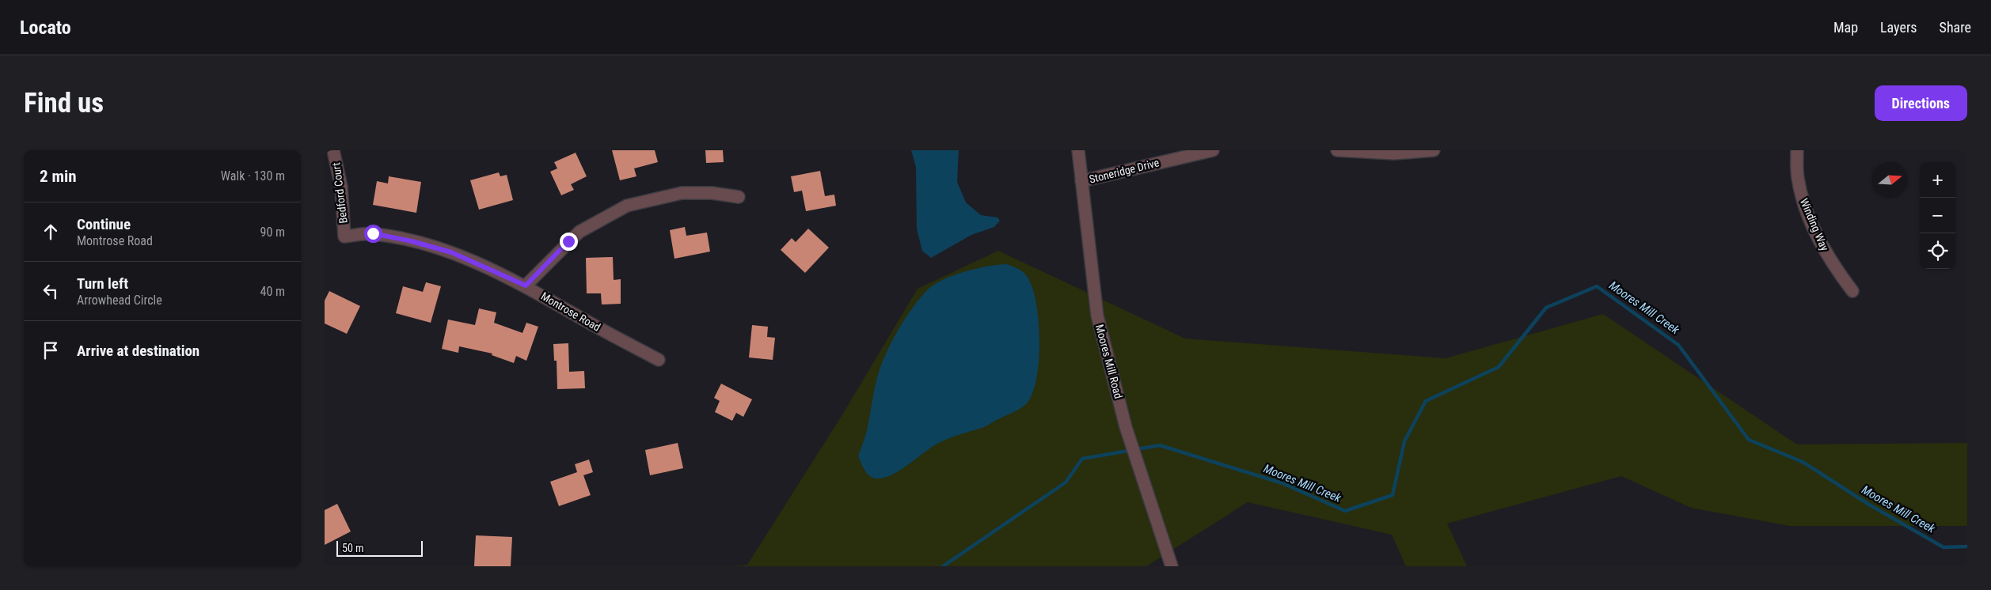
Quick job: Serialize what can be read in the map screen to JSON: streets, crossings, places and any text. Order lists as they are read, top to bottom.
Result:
{
  "streets": {
    "street": [
      "Stoneridge Drive",
      "Bedford Court",
      "Winding Way",
      "Montrose Road",
      "Moores Mill Road"
    ]
  },
  "crossings": [
    ["Stoneridge Drive", "Moores Mill Road"],
    ["Bedford Court", "Montrose Road"]
  ],
  "water": ["Moores Mill Creek"],
  "scale_bar": "50 m",
  "north": "right",
  "page": {
    "header": "Locato",
    "nav": ["Map", "Layers", "Share"],
    "buttons": "Directions",
    "title": "Find us",
    "heading": ["2 min", "Walk · 130 m"],
    "map_buttons": ["+", "−"],
    "list": [
      ["Continue", "Montrose Road", "90 m"],
      ["Turn left", "Arrowhead Circle", "40 m"],
      "Arrive at destination"
    ],
    "scale": "50 m"
  }
}
